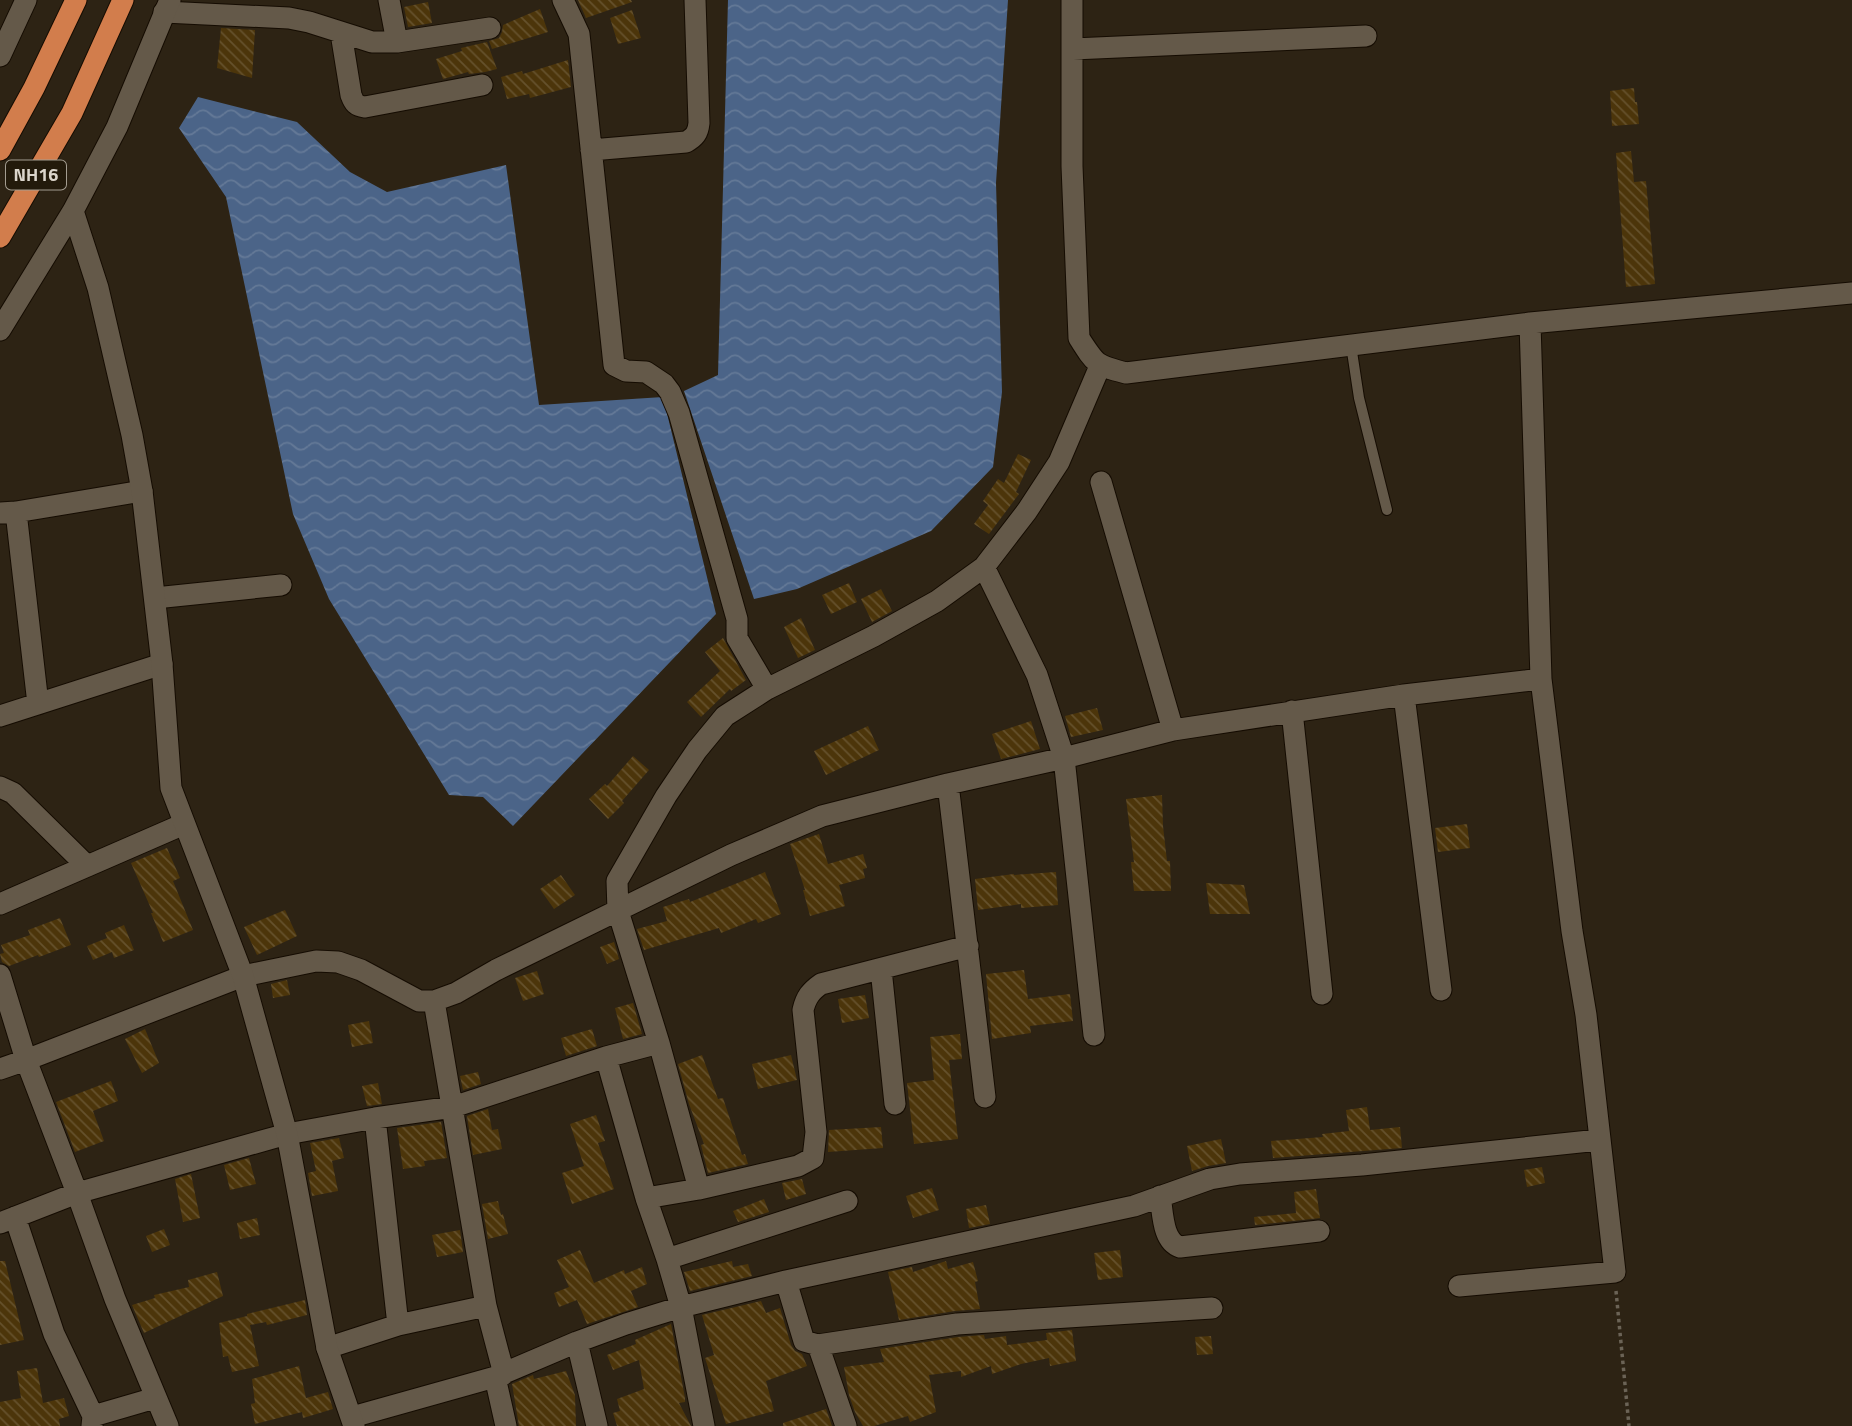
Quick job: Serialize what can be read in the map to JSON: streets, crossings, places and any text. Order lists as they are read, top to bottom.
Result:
{
  "streets": {
    "highway": ["NH16"]
  }
}
